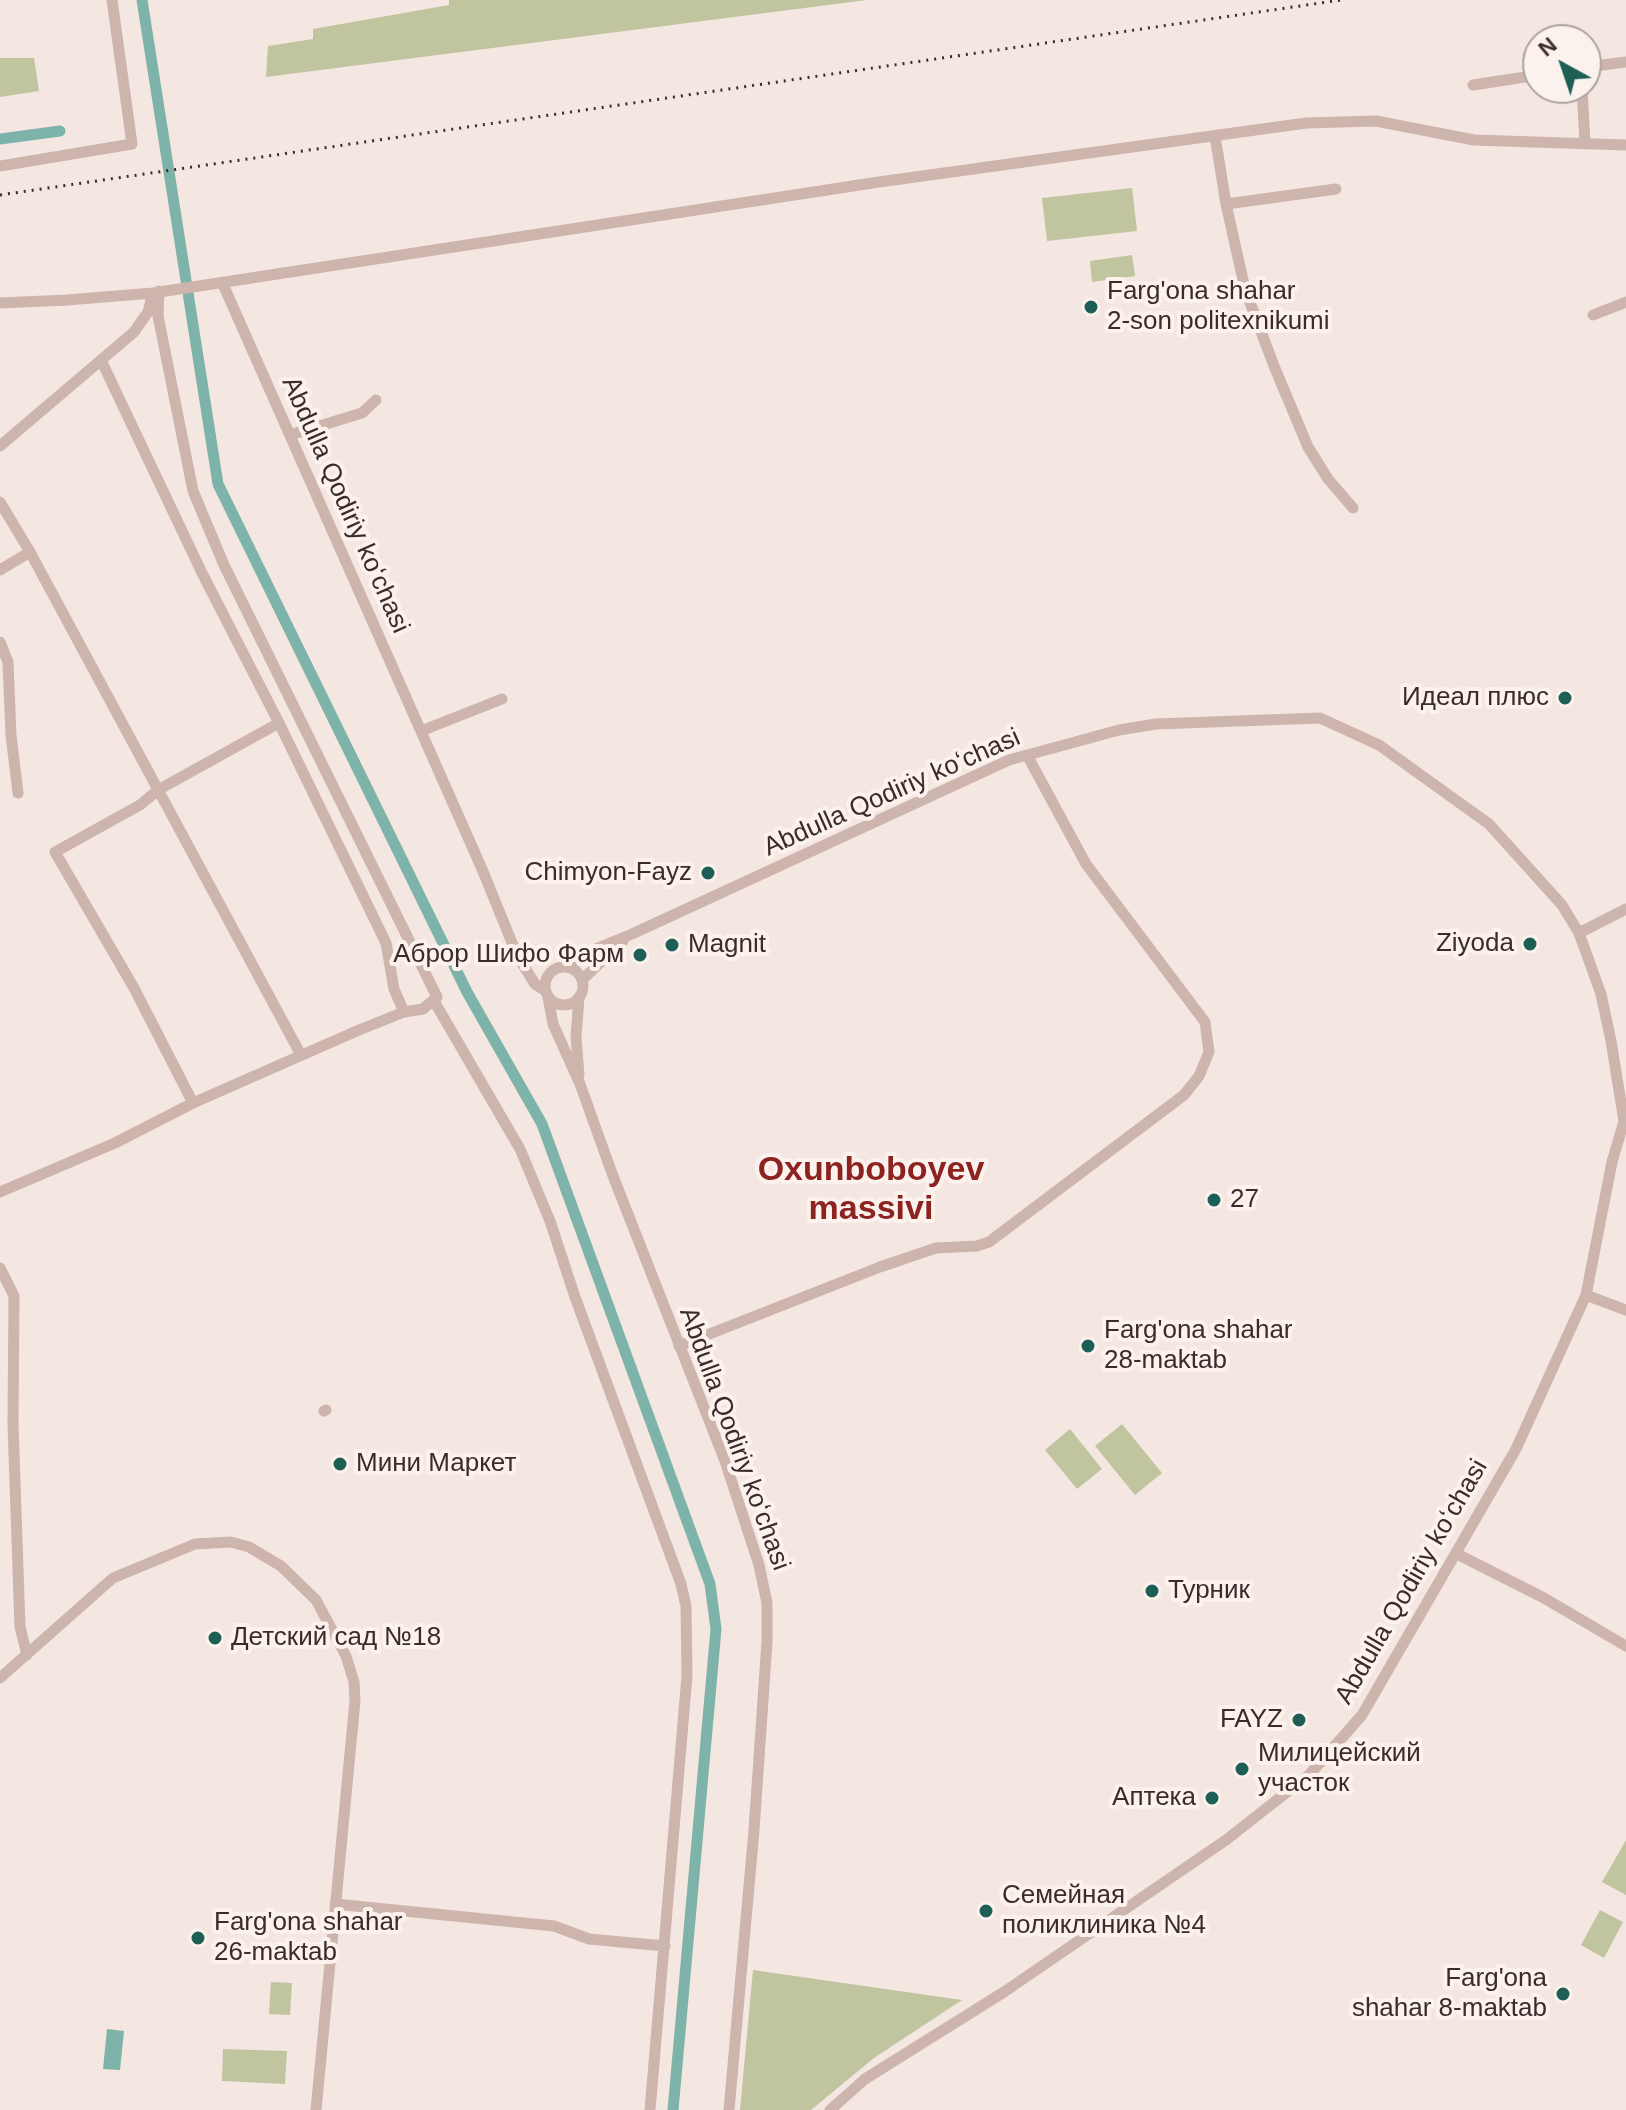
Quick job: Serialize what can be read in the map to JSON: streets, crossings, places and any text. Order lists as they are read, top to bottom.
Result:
{
  "streets": {
    "street": ["Abdulla Qodiriy koʻchasi"]
  },
  "districts": ["Oxunboboyev massivi"],
  "places": [
    "Farg'ona shahar 2-son politexnikumi",
    "Идеал плюс",
    "Chimyon-Fayz",
    "Ziyoda",
    "Magnit",
    "Аброр Шифо Фарм",
    "27",
    "Farg'ona shahar 28-maktab",
    "Мини Маркет",
    "Турник",
    "Детский сад №18",
    "FAYZ",
    "Милицейский участок",
    "Аптека",
    "Семейная поликлиника №4",
    "Farg'ona shahar 26-maktab",
    "Farg'ona shahar 8-maktab"
  ],
  "north": "top left"
}
